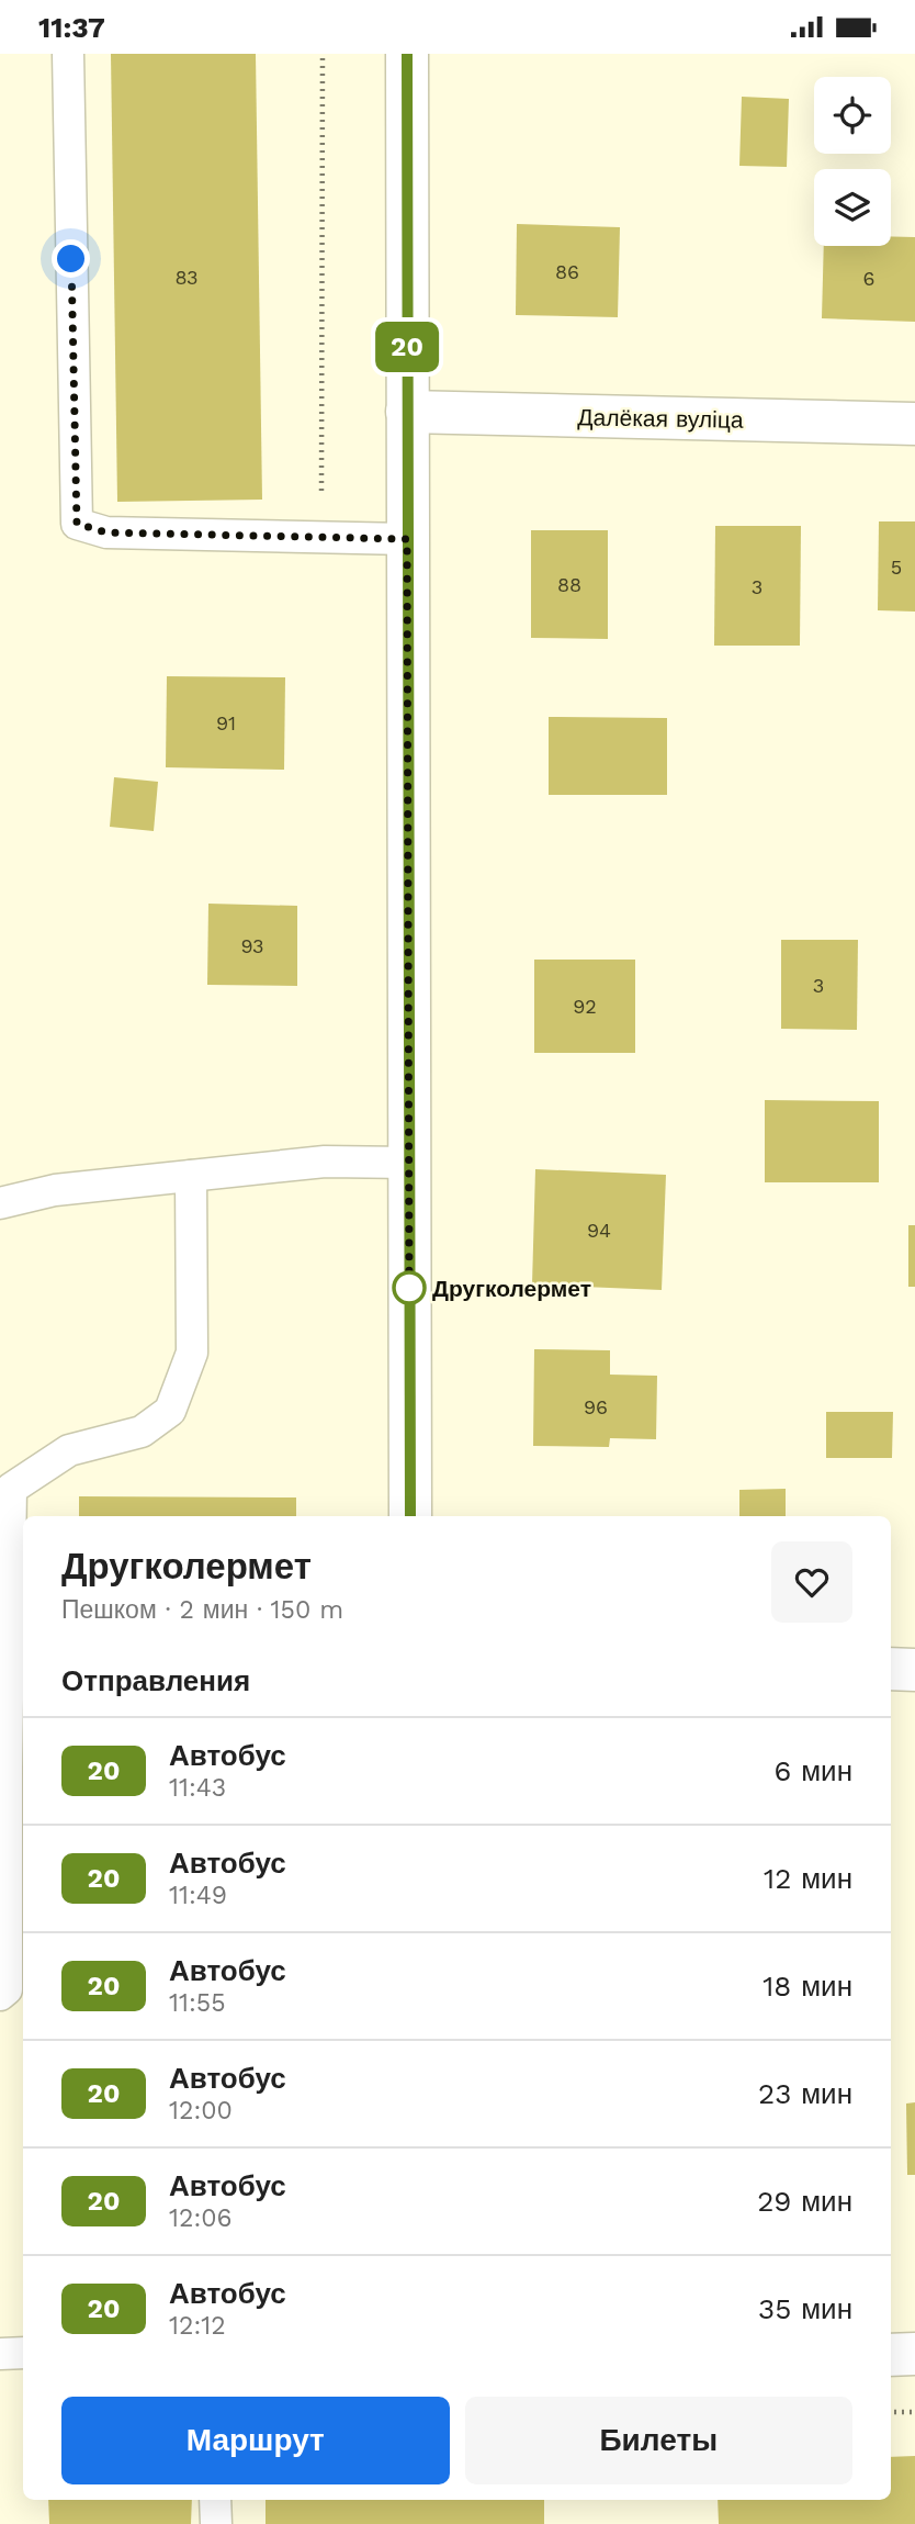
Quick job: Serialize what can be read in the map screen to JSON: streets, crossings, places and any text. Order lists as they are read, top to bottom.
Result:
{
  "streets": {
    "street": ["Далёкая вуліца"]
  },
  "places": ["Другколермет"],
  "lines": ["bus line 20"],
  "house_numbers": [
    "86",
    "83",
    "6",
    "5",
    "88",
    "3",
    "91",
    "93",
    "3",
    "92",
    "94",
    "96"
  ],
  "page": {
    "status": "11:37",
    "on_map": "20",
    "heading": [
      ["Другколермет", "Пешком · 2 мин · 150 m"],
      "Отправления"
    ],
    "list": [
      {
        "mark": "20",
        "name": "Автобус",
        "note": "11:43",
        "value": "6 мин"
      },
      {
        "mark": "20",
        "name": "Автобус",
        "note": "11:49",
        "value": "12 мин"
      },
      {
        "mark": "20",
        "name": "Автобус",
        "note": "11:55",
        "value": "18 мин"
      },
      {
        "mark": "20",
        "name": "Автобус",
        "note": "12:00",
        "value": "23 мин"
      },
      {
        "mark": "20",
        "name": "Автобус",
        "note": "12:06",
        "value": "29 мин"
      },
      {
        "mark": "20",
        "name": "Автобус",
        "note": "12:12",
        "value": "35 мин"
      }
    ],
    "buttons": ["Маршрут", "Билеты"]
  }
}
